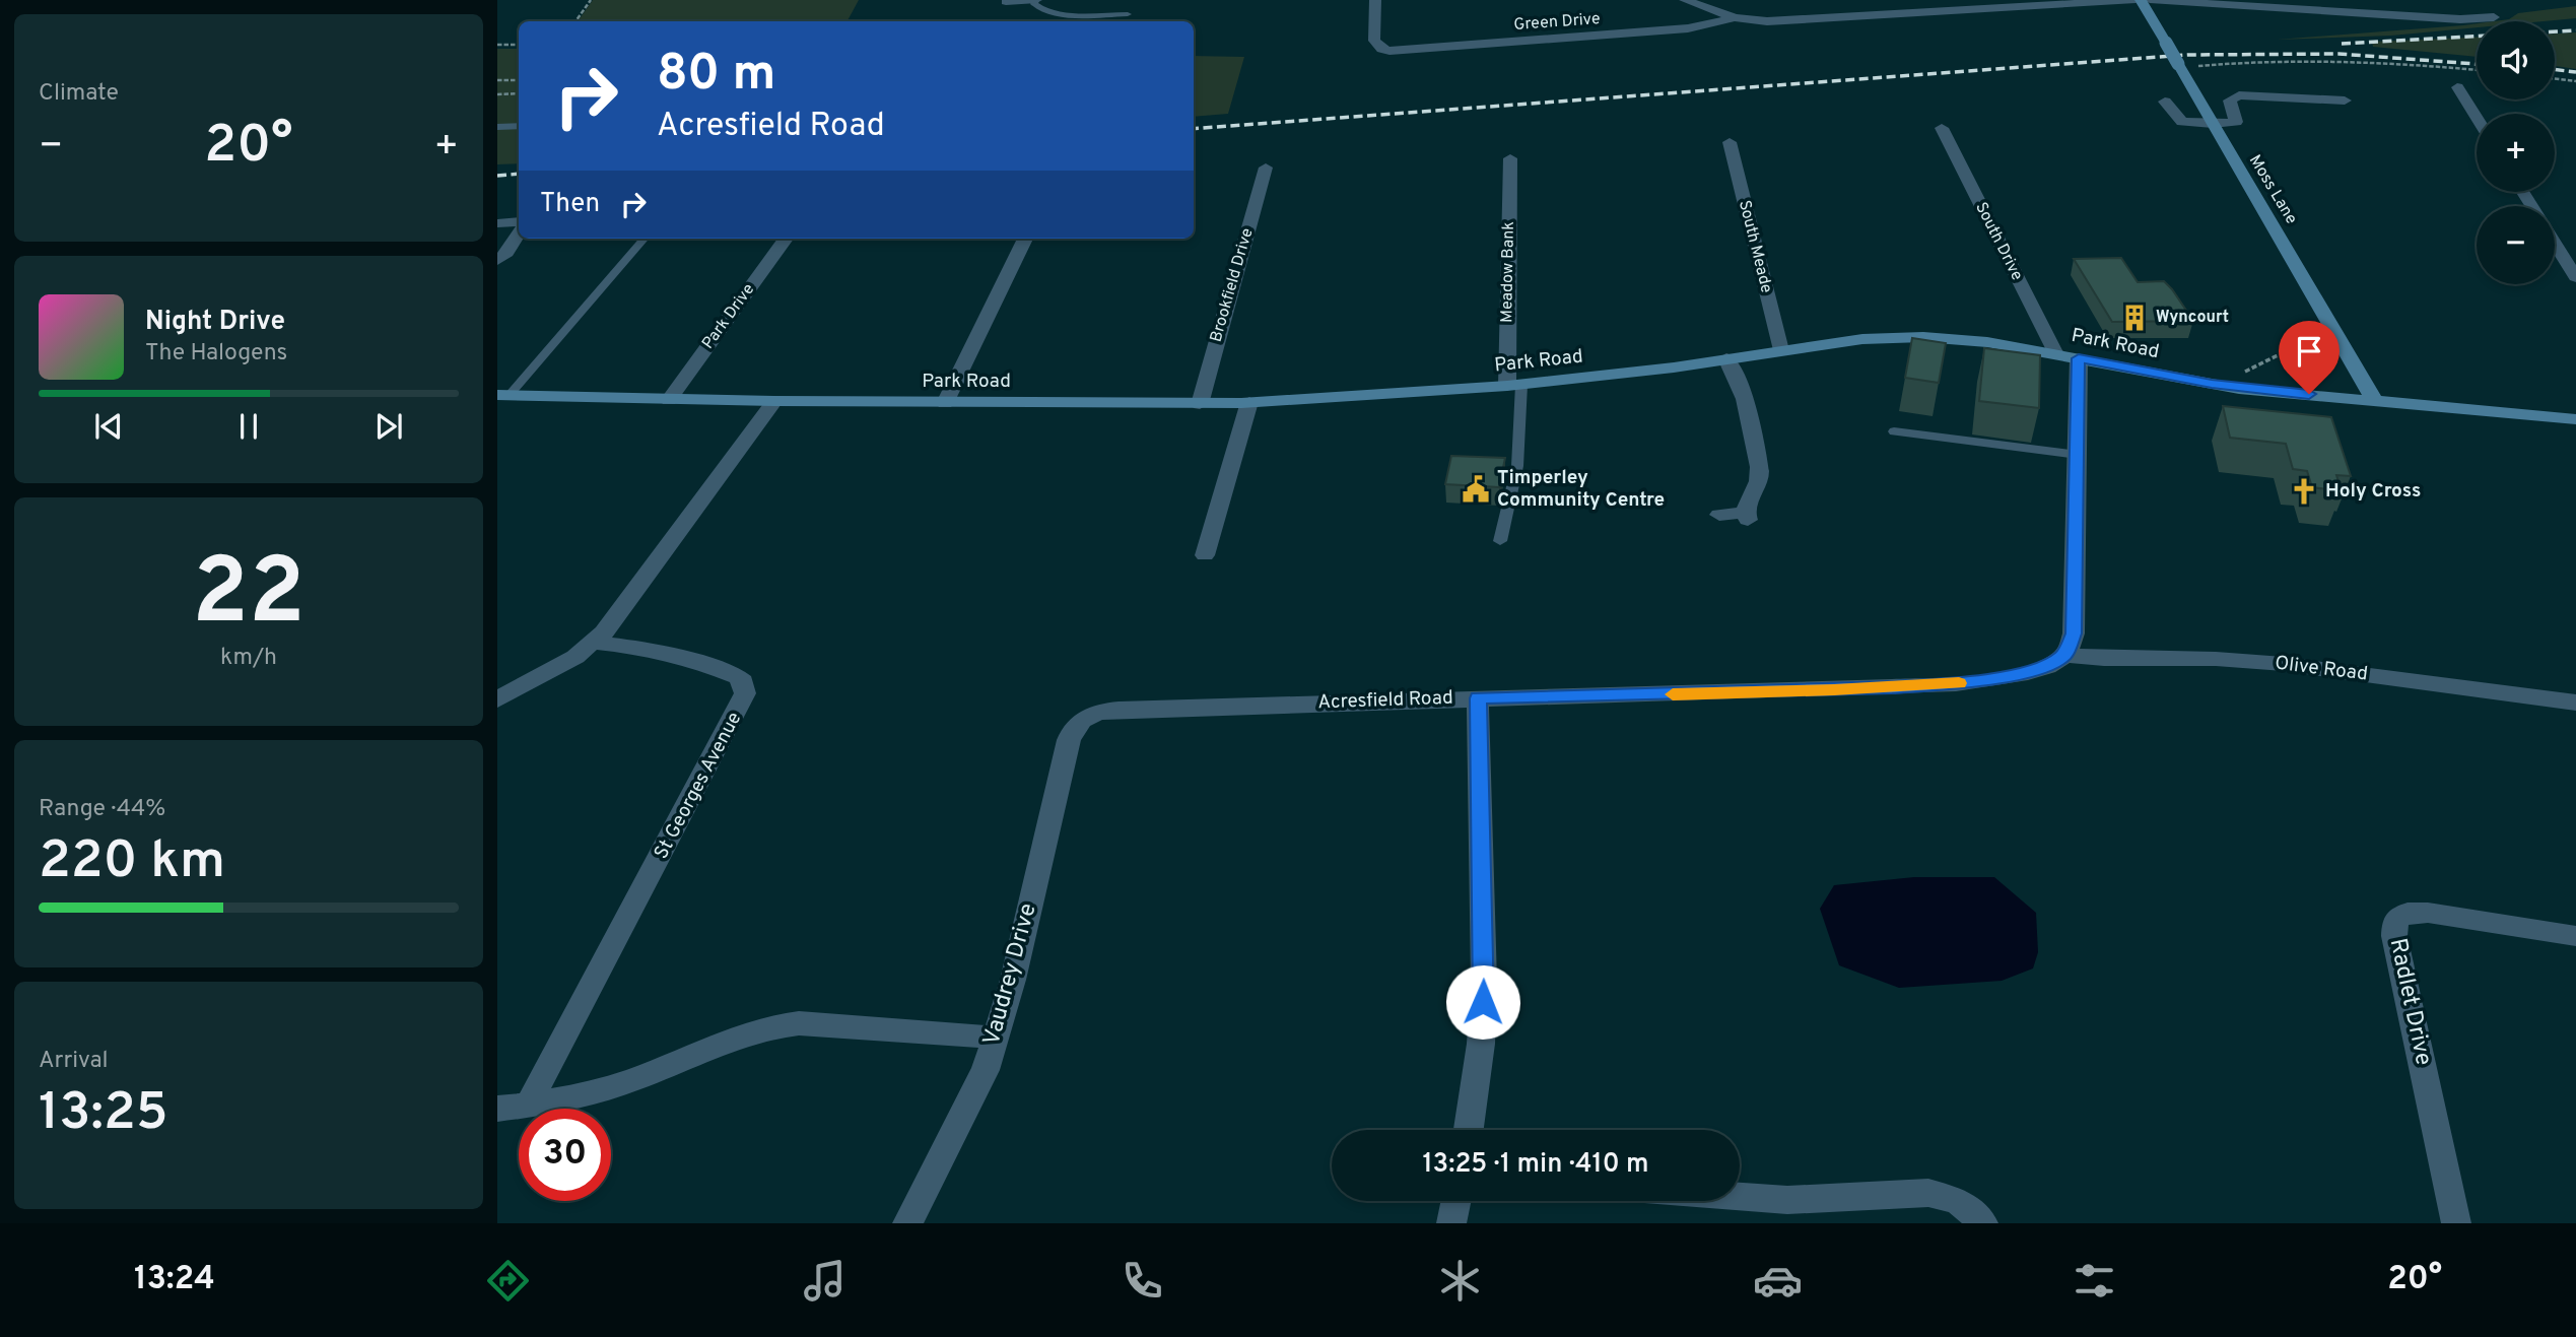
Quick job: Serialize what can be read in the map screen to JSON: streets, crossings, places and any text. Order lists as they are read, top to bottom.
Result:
{
  "streets": {
    "main road": ["Moss Lane", "Park Road"],
    "street": [
      "Green Drive",
      "South Drive",
      "South Meade",
      "Meadow Bank",
      "Brookfield Drive",
      "Park Drive",
      "Olive Road",
      "Acresfield Road",
      "St Georges Avenue",
      "Vaudrey Drive",
      "Radlet Drive"
    ]
  },
  "crossings": [
    ["Moss Lane", "Park Road"],
    ["South Drive", "Park Road"],
    ["South Meade", "Park Road"],
    ["Meadow Bank", "Park Road"],
    ["Brookfield Drive", "Park Road"],
    ["Park Drive", "Park Road"],
    ["Olive Road", "Acresfield Road"],
    ["Acresfield Road", "Vaudrey Drive"]
  ],
  "places": {
    "building": ["Wyncourt"],
    "public building": ["Timperley Community Centre"],
    "church": ["Holy Cross"]
  },
  "page": {
    "tile": [
      "Climate",
      ["22", "km/h"],
      ["Range · 44%", "220 km"],
      ["Arrival", "13:25"]
    ],
    "map_buttons": ["+", "−"],
    "turn": ["80 m", "Acresfield Road"],
    "heat": ["−", "20°", "+"],
    "then": "Then",
    "song": ["Night Drive", "The Halogens"],
    "limit": "30",
    "trip": "13:25 · 1 min · 410 m",
    "tabs": ["13:24", "20°"]
  }
}
